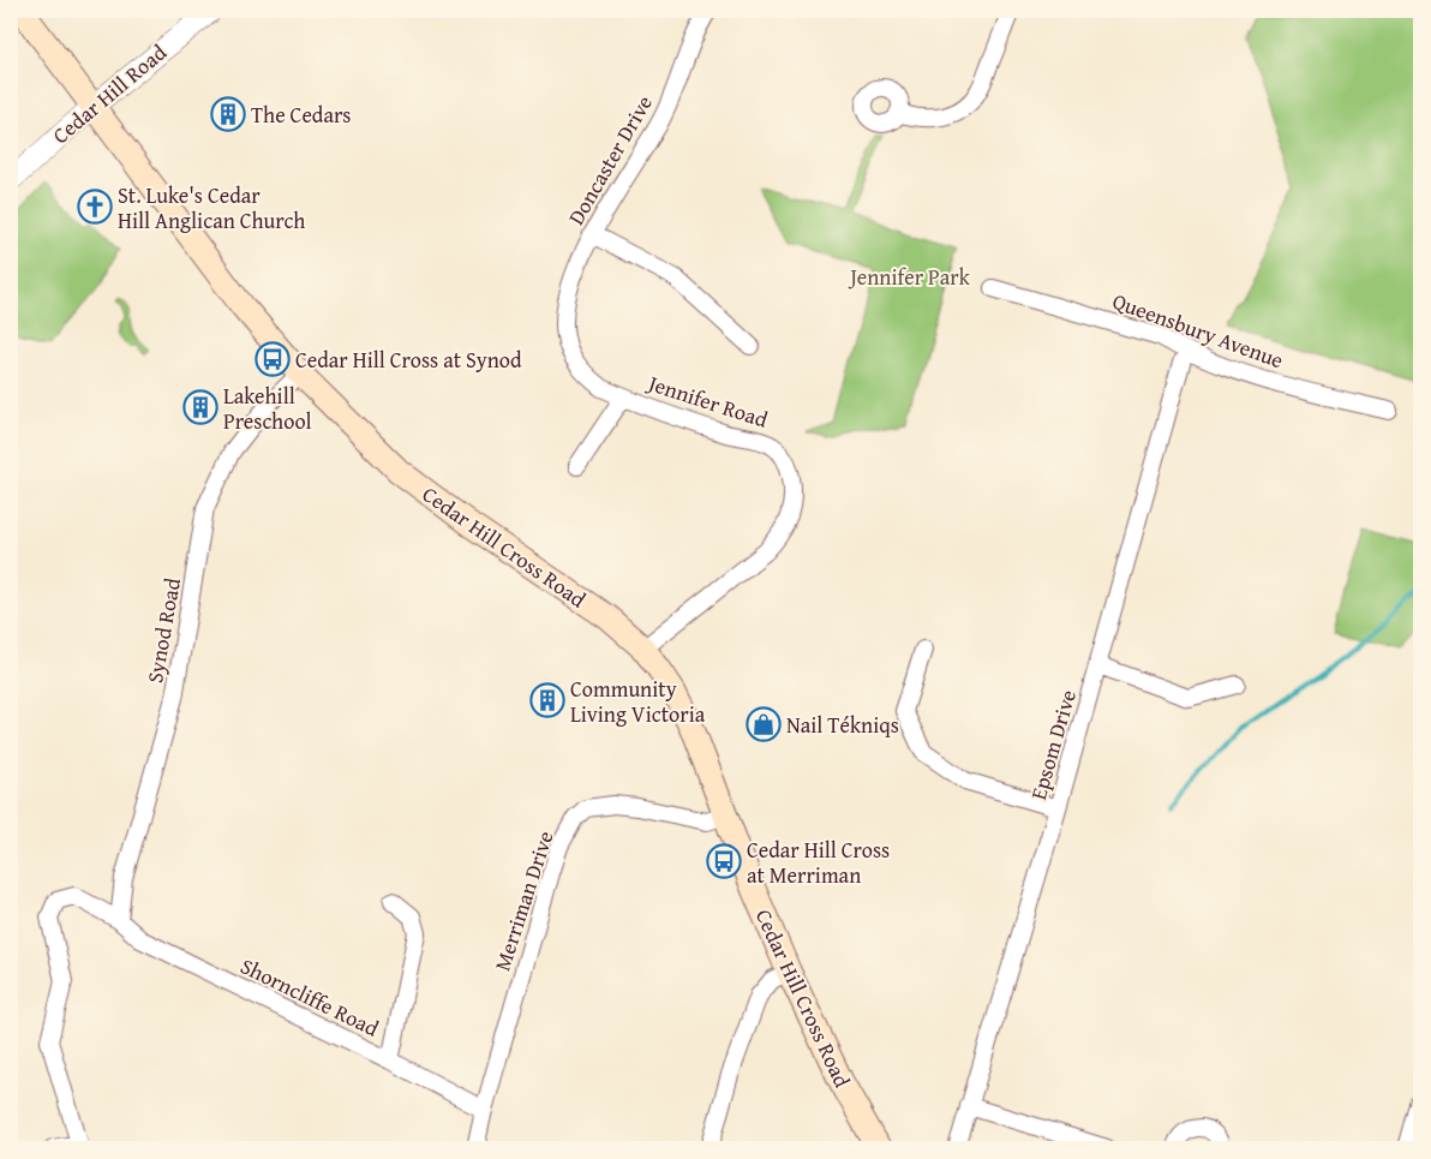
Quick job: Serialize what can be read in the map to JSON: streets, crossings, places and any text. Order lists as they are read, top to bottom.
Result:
{
  "streets": {
    "main road": ["Cedar Hill Cross Road"],
    "street": [
      "Cedar Hill Road",
      "Doncaster Drive",
      "Queensbury Avenue",
      "Jennifer Road",
      "Synod Road",
      "Epsom Drive",
      "Merriman Drive",
      "Shorncliffe Road"
    ]
  },
  "crossings": [
    ["Cedar Hill Road", "Cedar Hill Cross Road"],
    ["Doncaster Drive", "Jennifer Road"],
    ["Queensbury Avenue", "Epsom Drive"],
    ["Jennifer Road", "Cedar Hill Cross Road"],
    ["Cedar Hill Cross Road", "Synod Road"],
    ["Cedar Hill Cross Road", "Merriman Drive"],
    ["Synod Road", "Shorncliffe Road"],
    ["Merriman Drive", "Shorncliffe Road"]
  ],
  "parks": ["Jennifer Park"],
  "places": {
    "building": ["The Cedars", "Lakehill Preschool", "Community Living Victoria"],
    "church": ["St. Luke's Cedar Hill Anglican Church"],
    "bus stop": ["Cedar Hill Cross at Synod", "Cedar Hill Cross at Merriman"],
    "shop": ["Nail Tékniqs"]
  }
}
